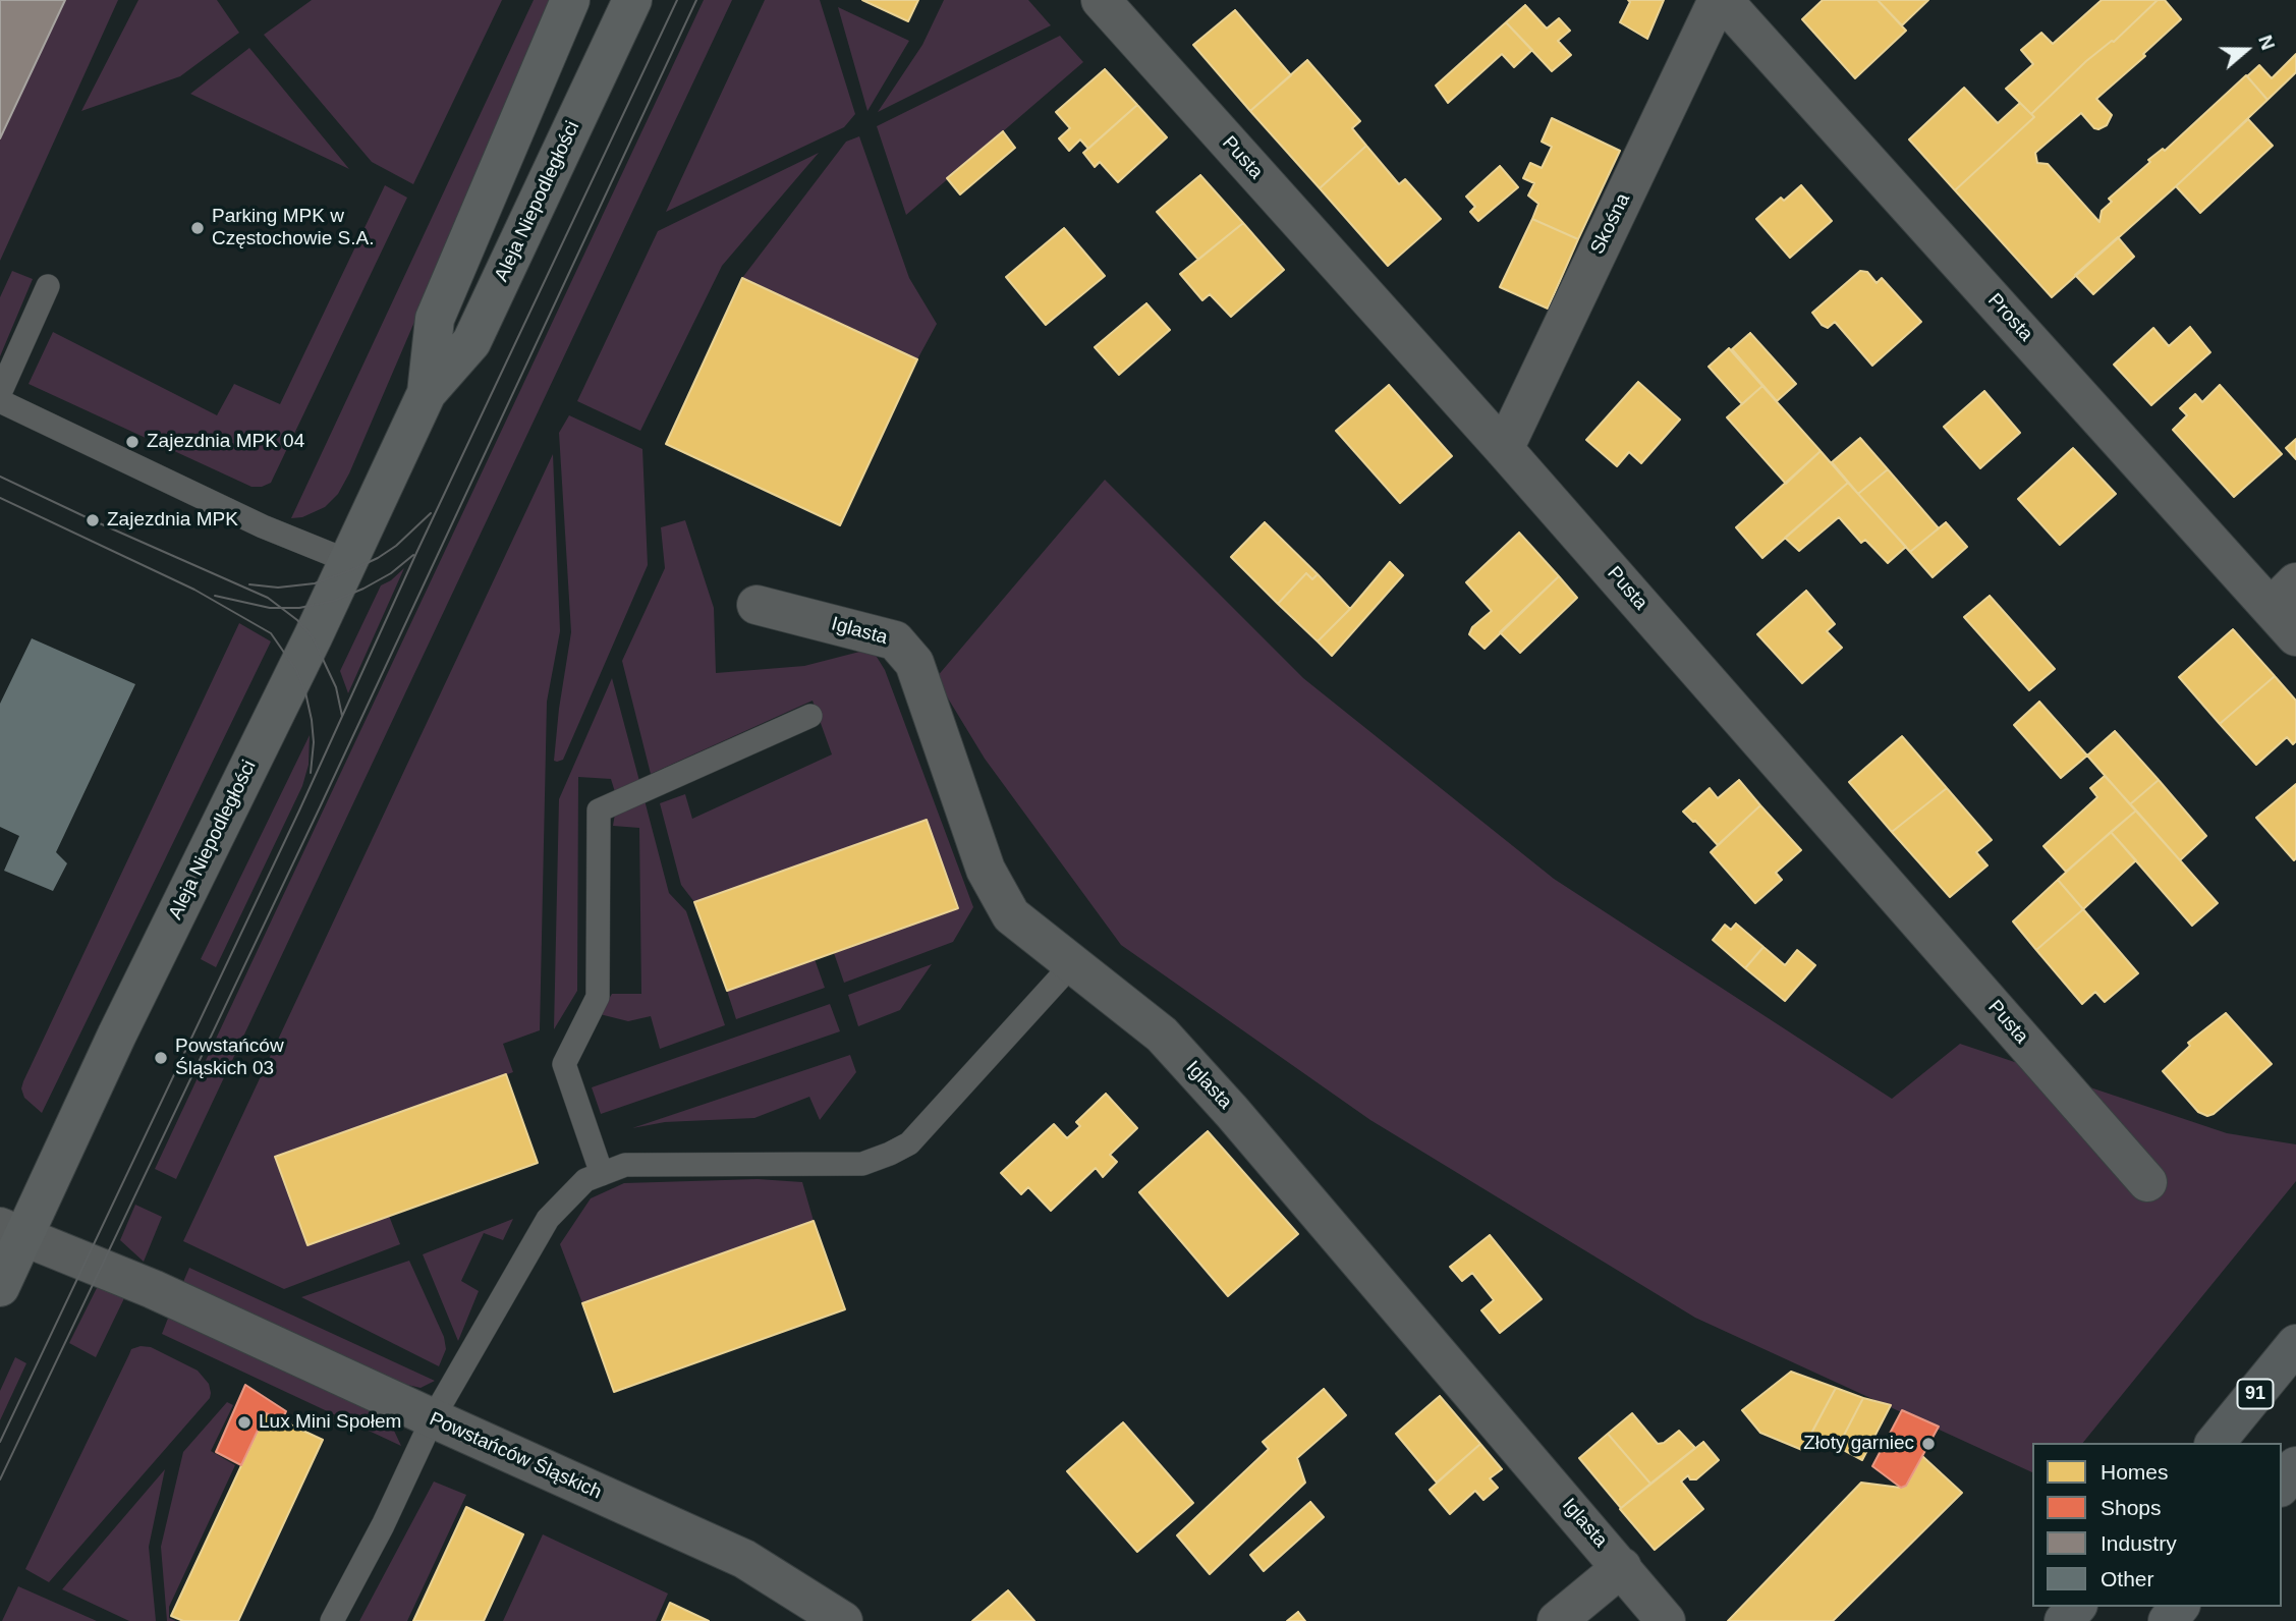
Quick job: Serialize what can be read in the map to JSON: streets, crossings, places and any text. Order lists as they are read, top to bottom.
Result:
{
  "streets": {
    "main road": ["91"],
    "street": [
      "Pusta",
      "Aleja Niepodległości",
      "Skośna",
      "Prosta",
      "Iglasta",
      "Powstańców Śląskich"
    ]
  },
  "crossings": [
    ["Pusta", "Skośna"],
    ["Aleja Niepodległości", "Powstańców Śląskich"],
    ["Skośna", "Prosta"]
  ],
  "places": [
    "Parking MPK w Częstochowie S.A.",
    "Zajezdnia MPK 04",
    "Zajezdnia MPK",
    "Powstańców Śląskich 03",
    "Lux Mini Społem",
    "Złoty garniec"
  ],
  "legend": [
    "Homes",
    "Shops",
    "Industry",
    "Other"
  ],
  "north": "right"
}
